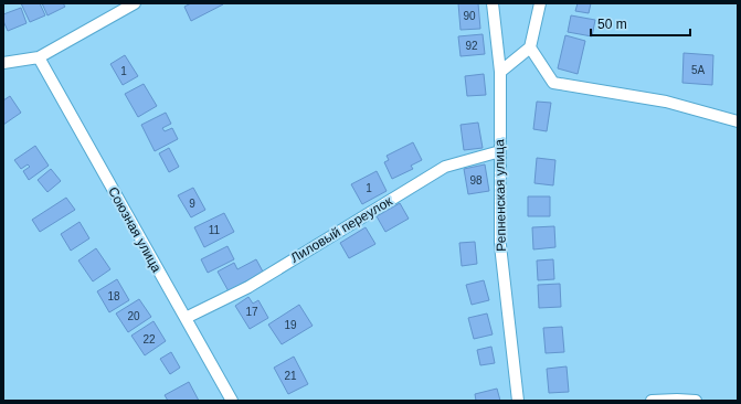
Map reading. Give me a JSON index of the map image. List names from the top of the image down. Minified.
{"streets":{"street":["Репненская улица","Союзная улица","Лиловый переулок"]},"crossings":[["Репненская улица","Лиловый переулок"],["Союзная улица","Лиловый переулок"]],"house_numbers":["90","92","5А","1","98","1","9","11","18","17","20","19","22","21"],"scale_bar":"50 m"}
